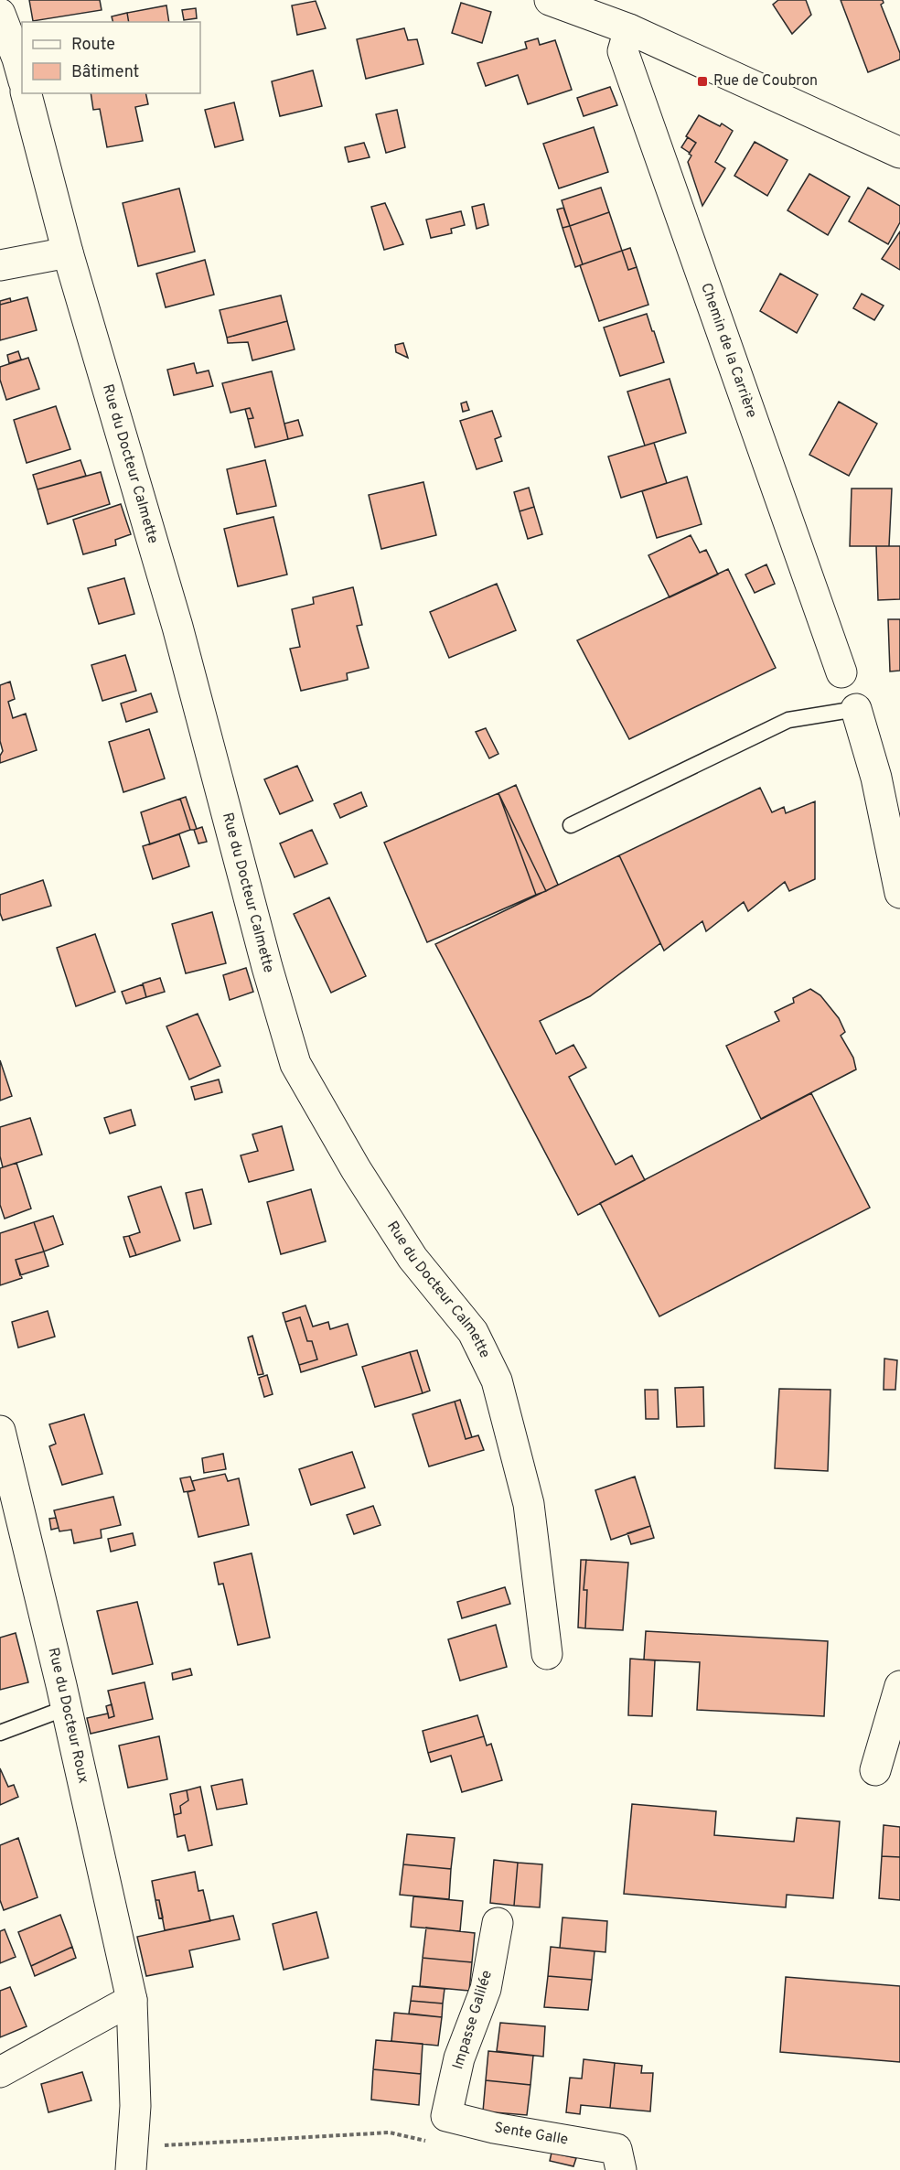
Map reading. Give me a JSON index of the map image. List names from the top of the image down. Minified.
{"streets":{"street":["Chemin de la Carrière","Rue du Docteur Calmette","Rue du Docteur Roux","Impasse Galilée","Sente Galle"]},"crossings":[["Impasse Galilée","Sente Galle"]],"places":{"transit":["Rue de Coubron"]},"legend":["Route","Bâtiment"]}
